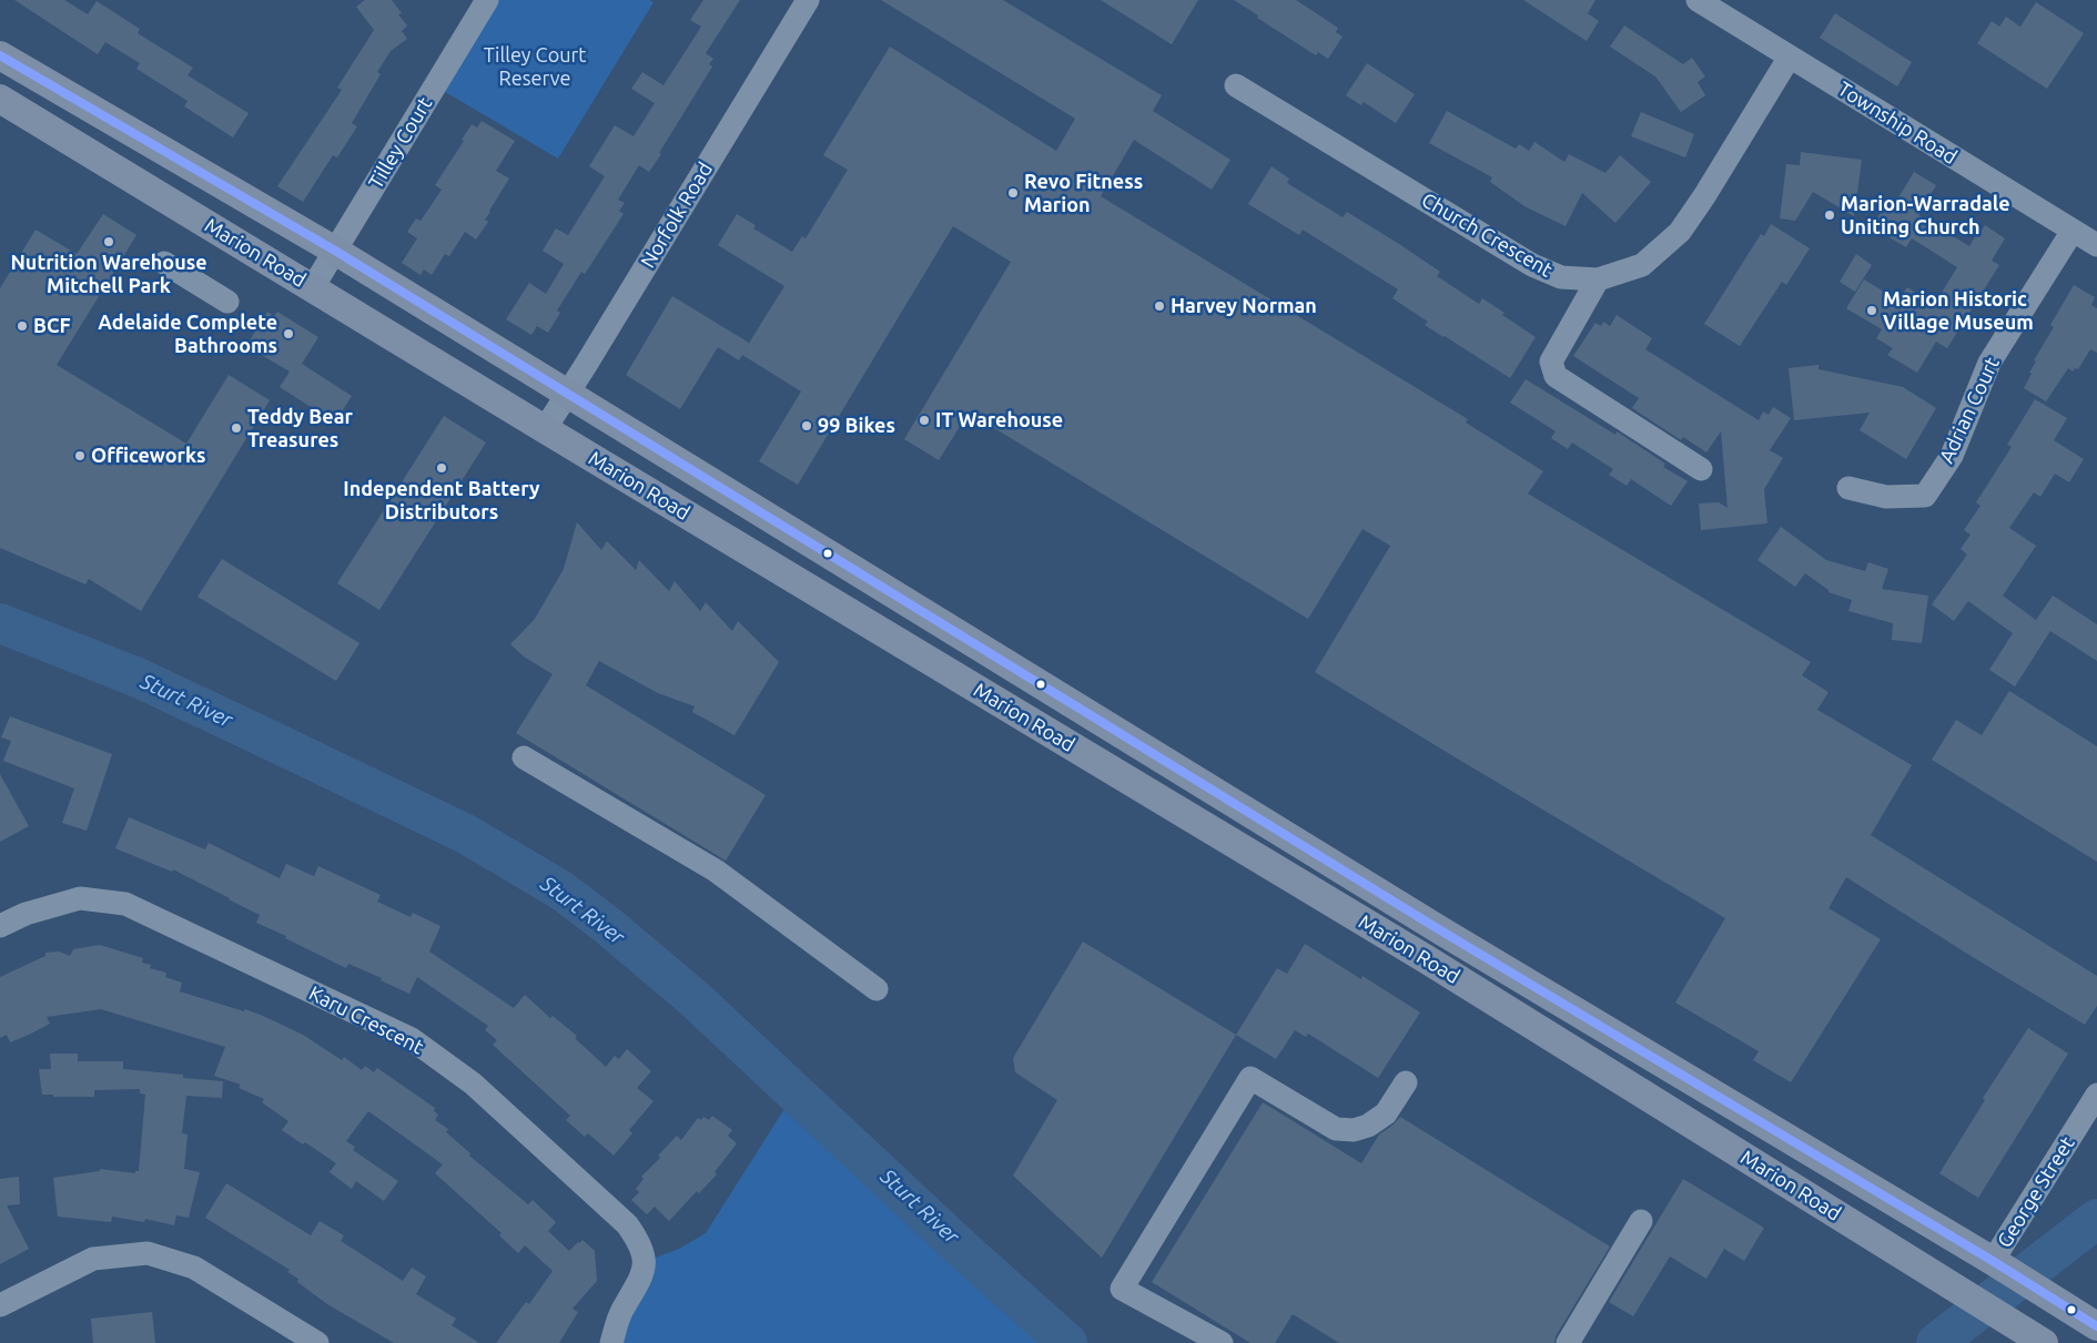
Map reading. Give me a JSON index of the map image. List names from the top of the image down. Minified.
{"streets":{"main road":["Marion Road"],"street":["Township Road","Tilley Court","Norfolk Road","Church Crescent","Adrian Court","Karu Crescent","George Street"]},"crossings":[["Township Road","Church Crescent"],["Township Road","Adrian Court"],["Tilley Court","Marion Road"],["Norfolk Road","Marion Road"],["Marion Road","George Street"]],"water":["Sturt River"],"parks":["Tilley Court Reserve"],"places":["Revo Fitness Marion","Marion-Warradale Uniting Church","Nutrition Warehouse Mitchell Park","Harvey Norman","Marion Historic Village Museum","BCF","Adelaide Complete Bathrooms","IT Warehouse","99 Bikes","Teddy Bear Treasures","Officeworks","Independent Battery Distributors"]}
